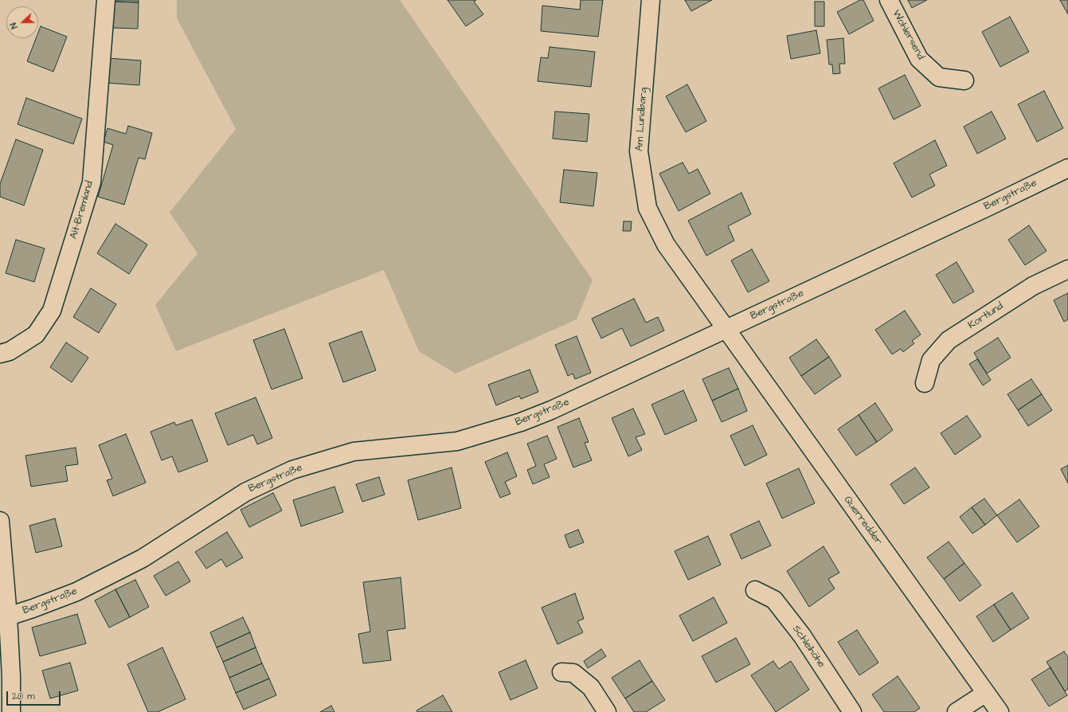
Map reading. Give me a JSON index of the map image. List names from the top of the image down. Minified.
{"streets":{"street":["Wohlersend","Am Lundbarg","Bergstraße","Alt-Bremland","Kortlund","Querredder","Schleihöhe"]},"crossings":[["Am Lundbarg","Bergstraße"],["Am Lundbarg","Querredder"],["Bergstraße","Querredder"]],"scale_bar":"20 m","north":"left"}
